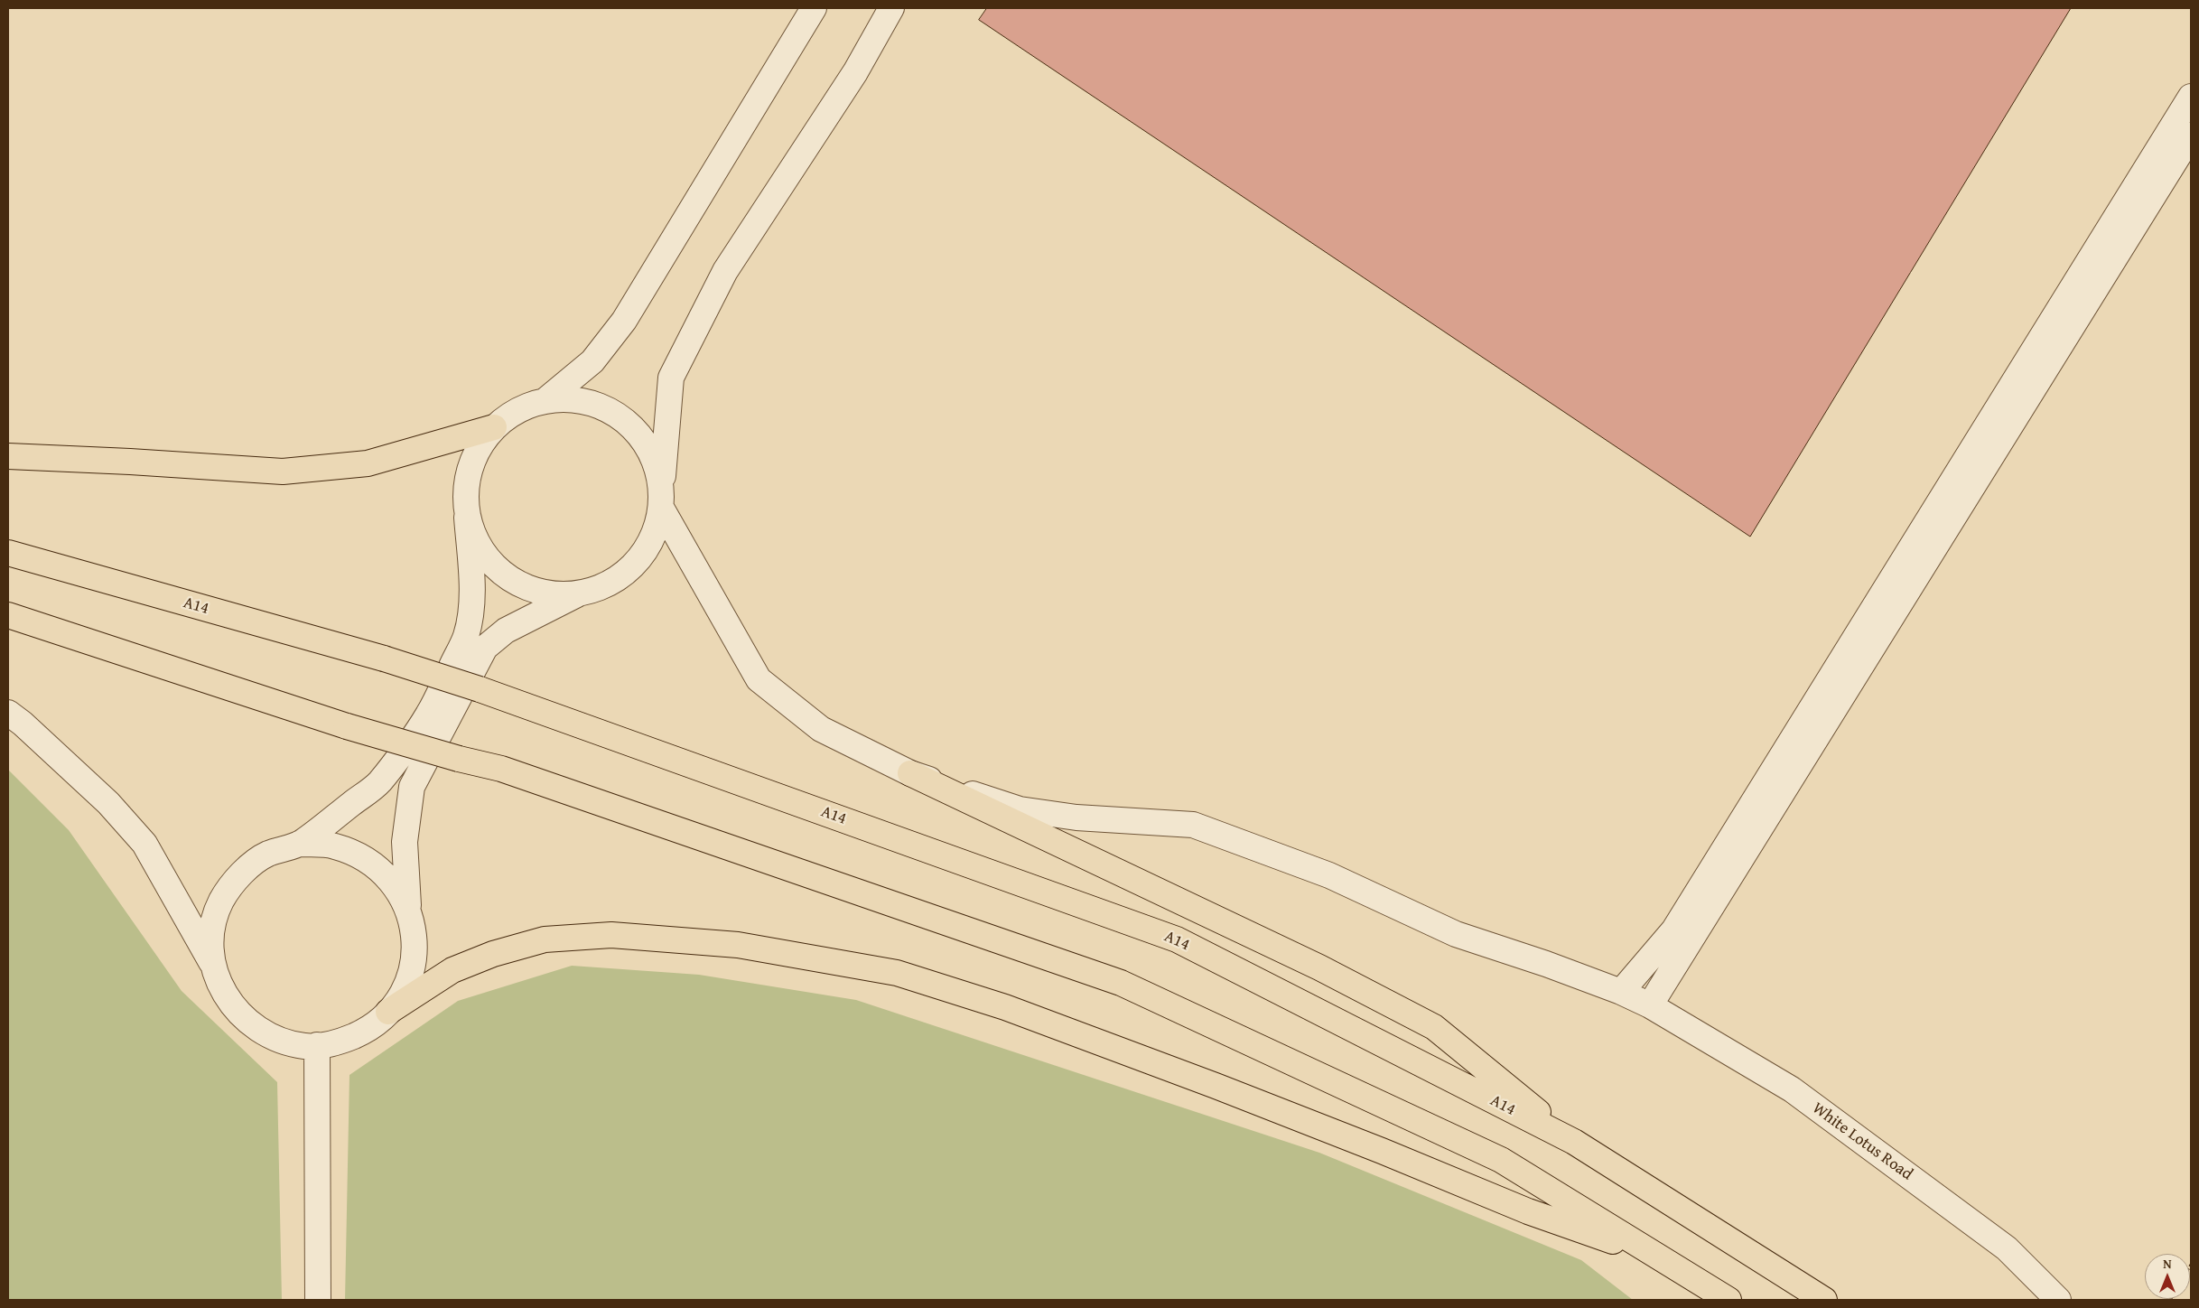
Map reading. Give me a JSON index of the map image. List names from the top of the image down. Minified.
{"streets":{"main road":["A14"],"street":["White Lotus Road"]},"north":"top"}
